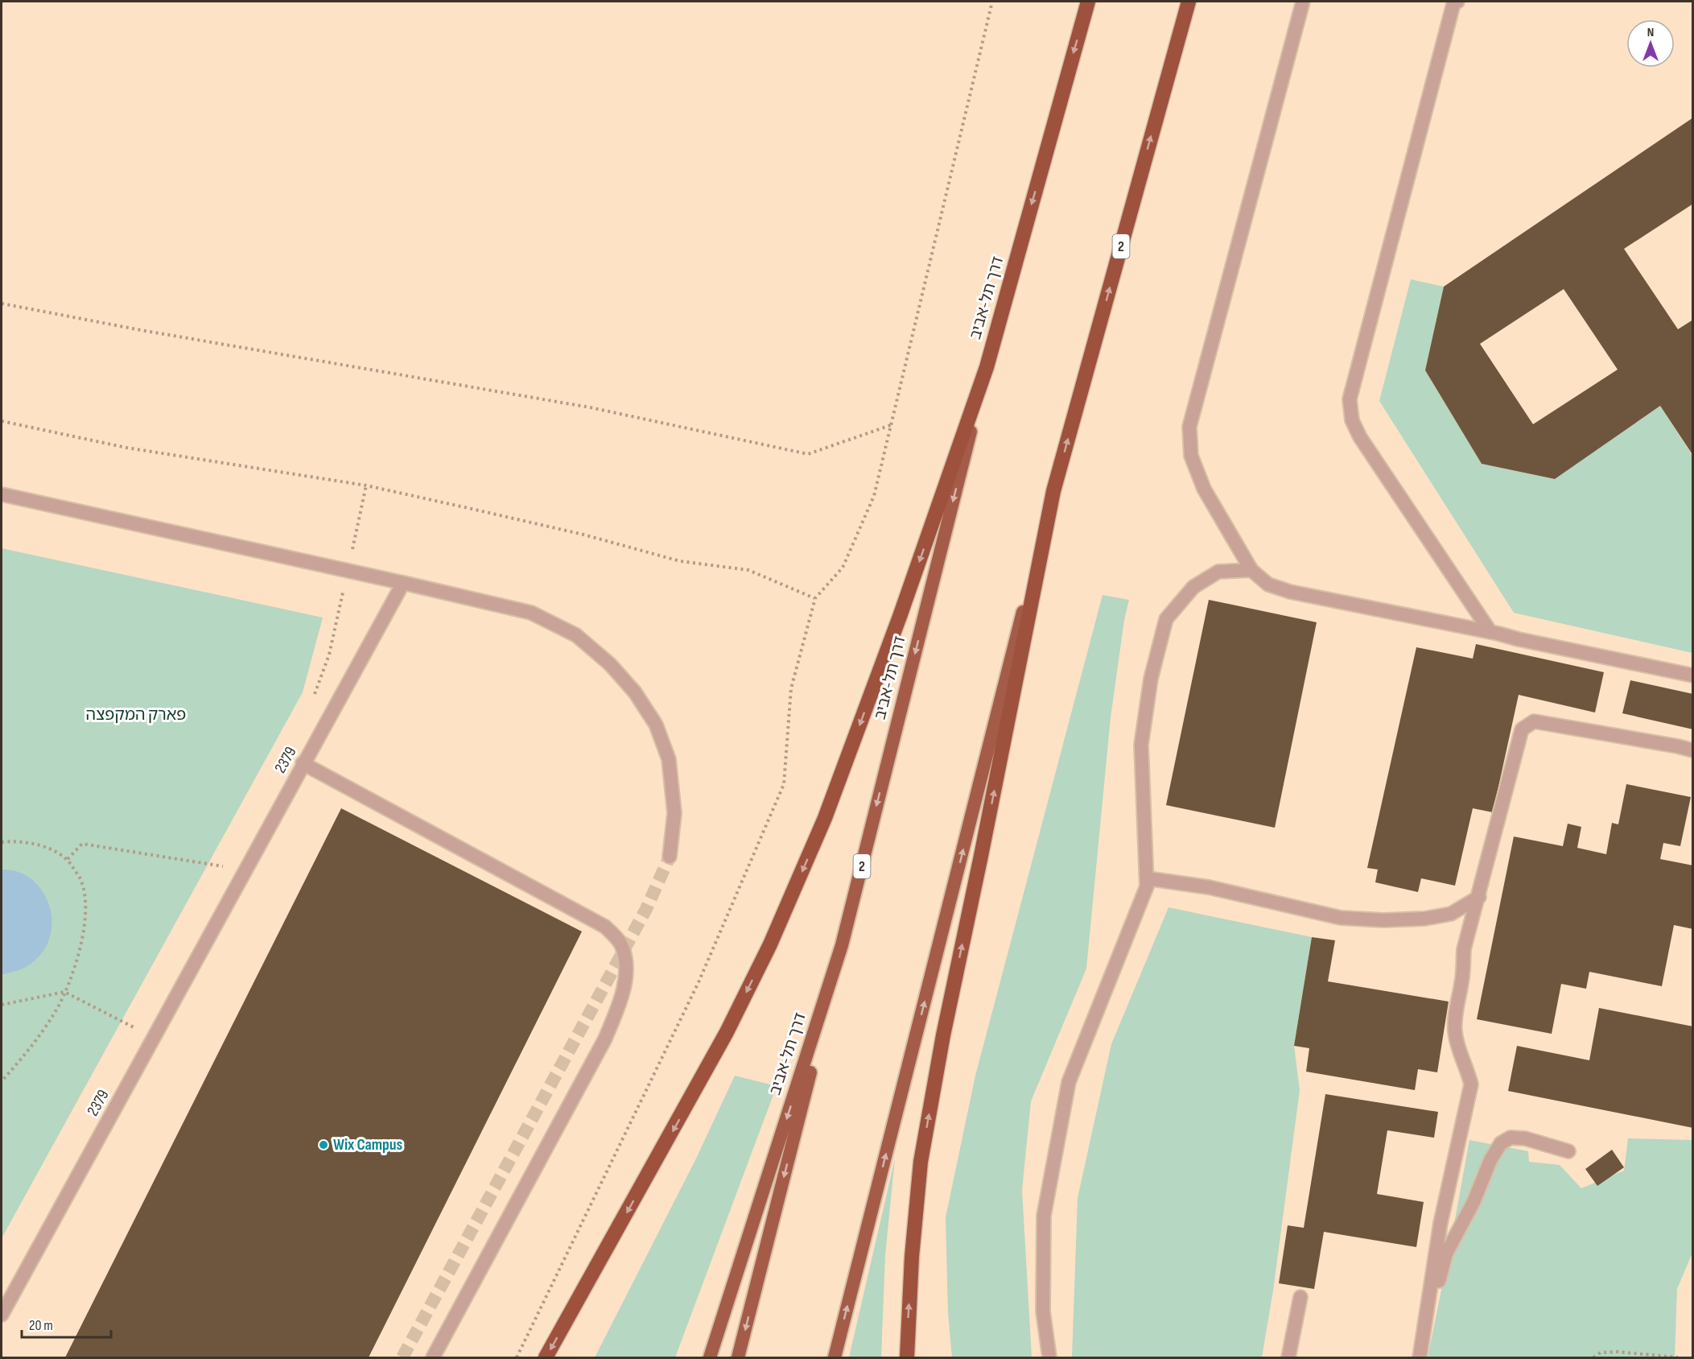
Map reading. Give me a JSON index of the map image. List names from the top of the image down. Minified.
{"streets":{"highway":["2","דרך תל-אביב"],"street":["2379"]},"parks":["פארק המקפצה"],"places":["Wix Campus"],"scale_bar":"20 m","north":"top"}
